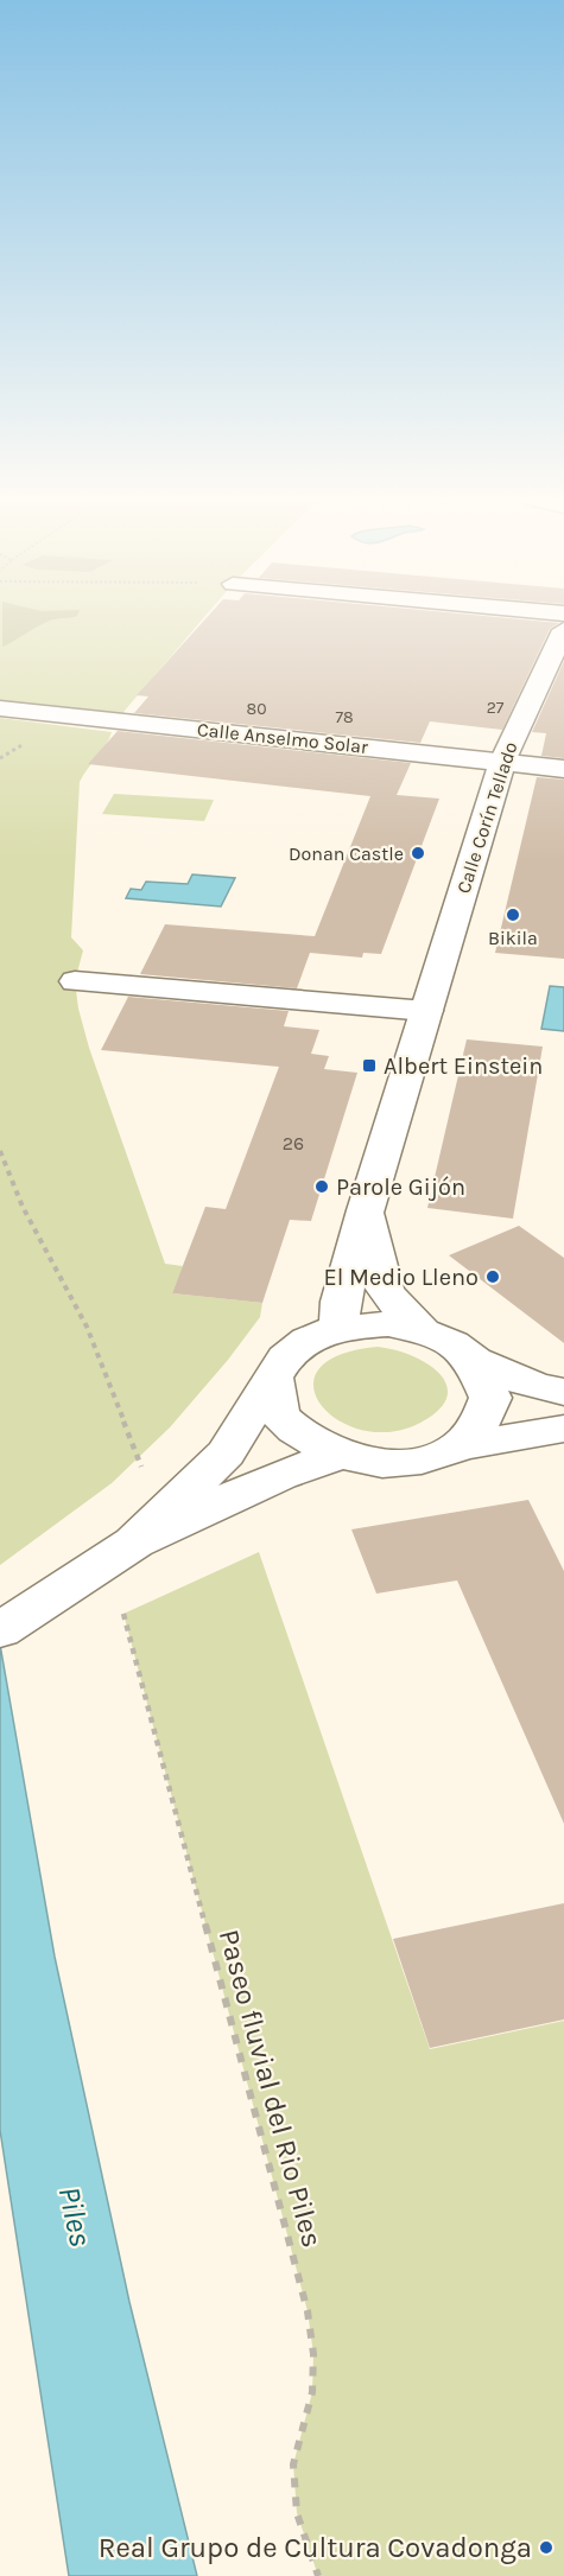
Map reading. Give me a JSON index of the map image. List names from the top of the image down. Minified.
{"streets":{"street":["Calle Anselmo Solar","Calle Corín Tellado"],"path":["Paseo fluvial del Rio Piles"]},"crossings":[["Calle Anselmo Solar","Calle Corín Tellado"]],"water":["Piles"],"places":{"other":["Donan Castle","Bikila","Parole Gijón","El Medio Lleno","Real Grupo de Cultura Covadonga"],"transit":["Albert Einstein"]},"house_numbers":["27","80","78","26"]}
